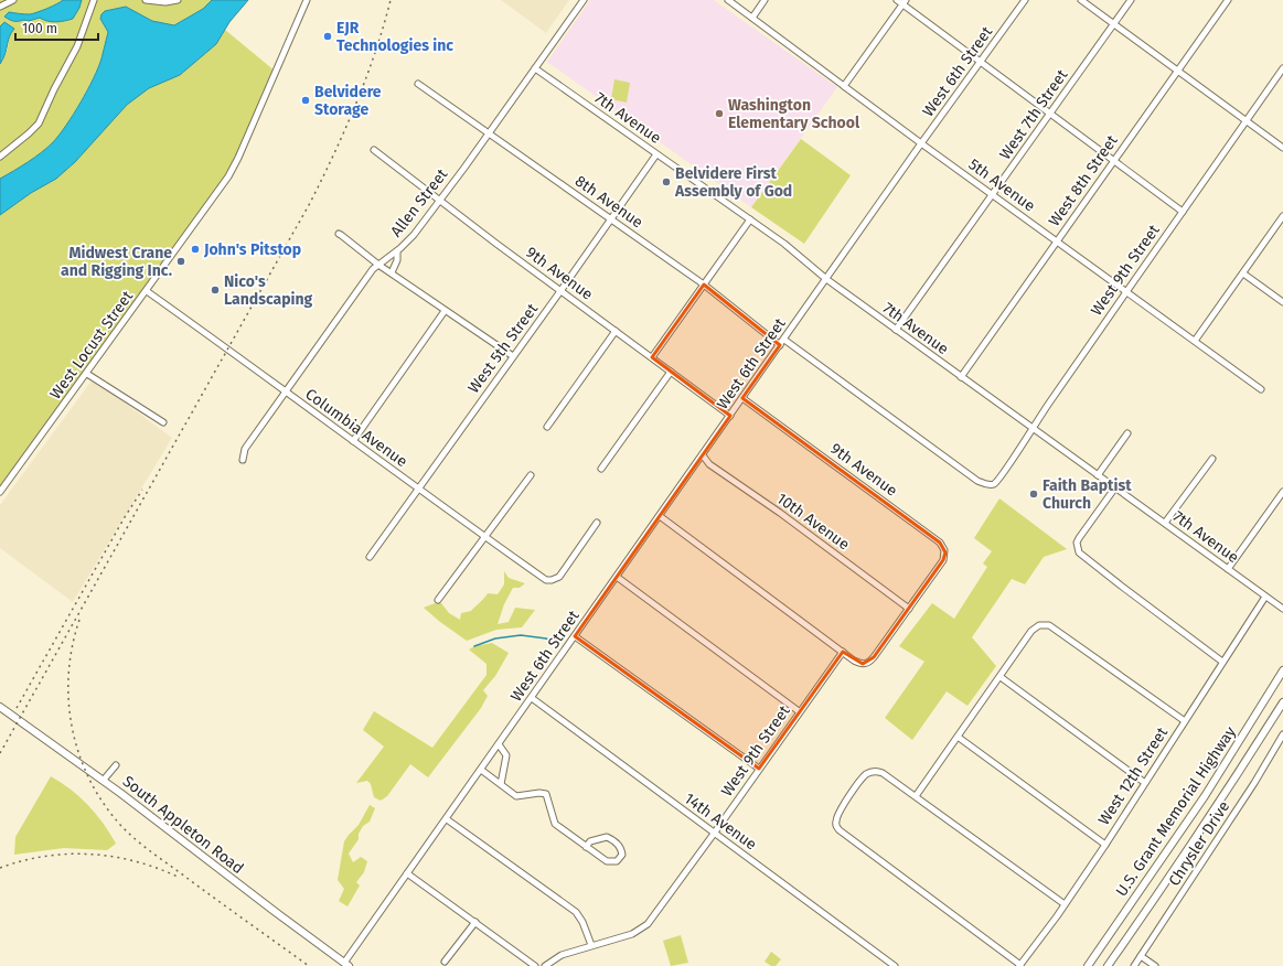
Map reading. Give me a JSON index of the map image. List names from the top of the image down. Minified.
{"streets":{"main road":["U.S. Grant Memorial Highway","South Appleton Road"],"street":["West 6th Street","West 7th Street","7th Avenue","West 8th Street","5th Avenue","8th Avenue","Allen Street","West 9th Street","9th Avenue","West Locust Street","West 5th Street","Columbia Avenue","10th Avenue","West 12th Street","14th Avenue","Chrysler Drive"]},"crossings":[["West 6th Street","7th Avenue"],["West 6th Street","5th Avenue"],["West 6th Street","8th Avenue"],["West 6th Street","West 9th Street"],["West 6th Street","9th Avenue"],["West 6th Street","10th Avenue"],["West 6th Street","14th Avenue"],["West 6th Street","South Appleton Road"],["West 7th Street","7th Avenue"],["West 7th Street","5th Avenue"],["7th Avenue","West 8th Street"],["7th Avenue","Allen Street"],["7th Avenue","West 9th Street"],["7th Avenue","West 5th Street"],["7th Avenue","West 12th Street"],["West 8th Street","5th Avenue"],["5th Avenue","West 9th Street"],["8th Avenue","Allen Street"],["8th Avenue","West 5th Street"],["Allen Street","9th Avenue"],["Allen Street","Columbia Avenue"],["West 9th Street","14th Avenue"],["9th Avenue","West 5th Street"],["9th Avenue","10th Avenue"],["West Locust Street","Columbia Avenue"],["West 5th Street","Columbia Avenue"]],"places":["EJR Technologies inc","Belvidere Storage","Washington Elementary School","Belvidere First Assembly of God","John's Pitstop","Midwest Crane and Rigging Inc.","Nico's Landscaping","Faith Baptist Church"],"scale_bar":"100 m"}
